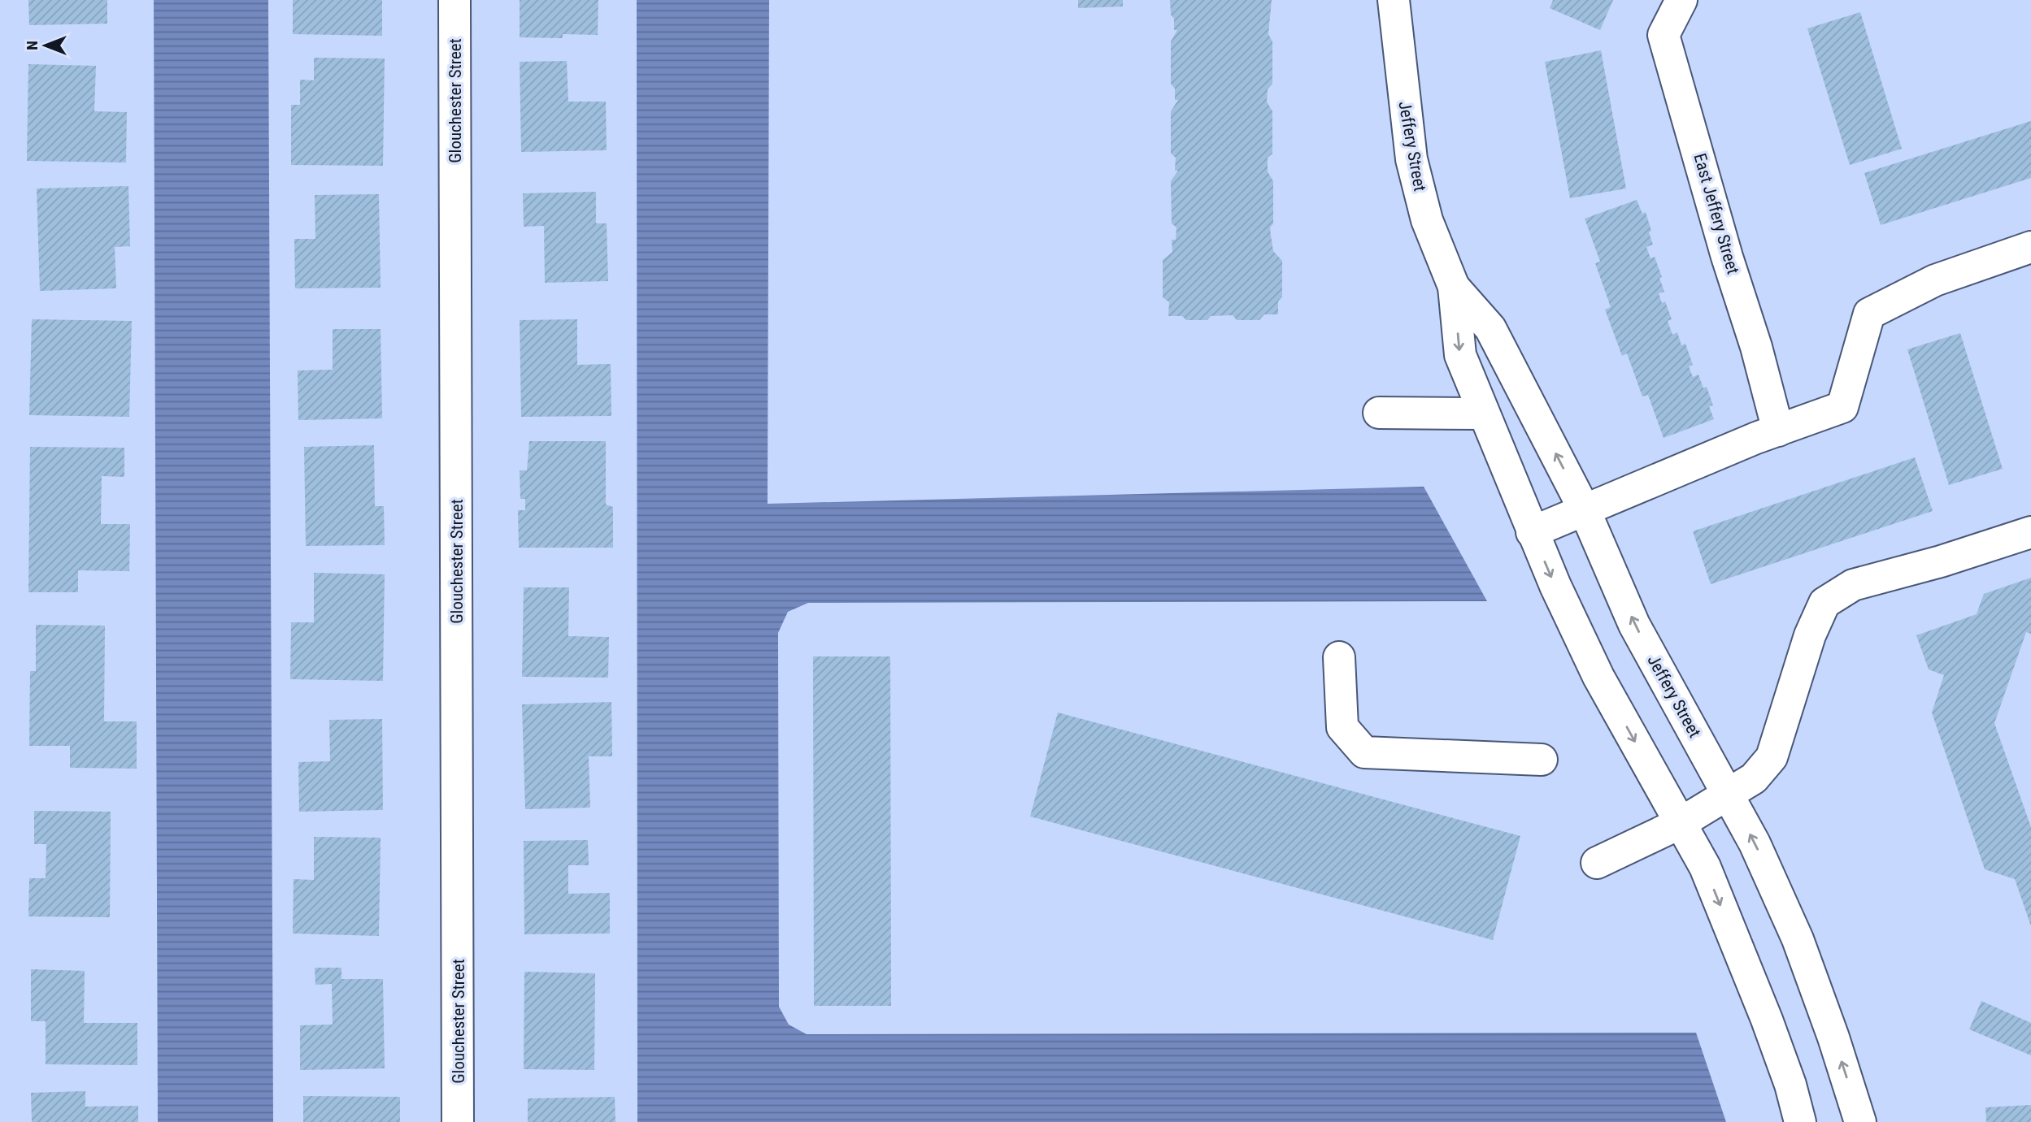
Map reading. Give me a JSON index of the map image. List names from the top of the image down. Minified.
{"streets":{"street":["Glouchester Street","Jeffery Street","East Jeffery Street"]},"north":"left"}
